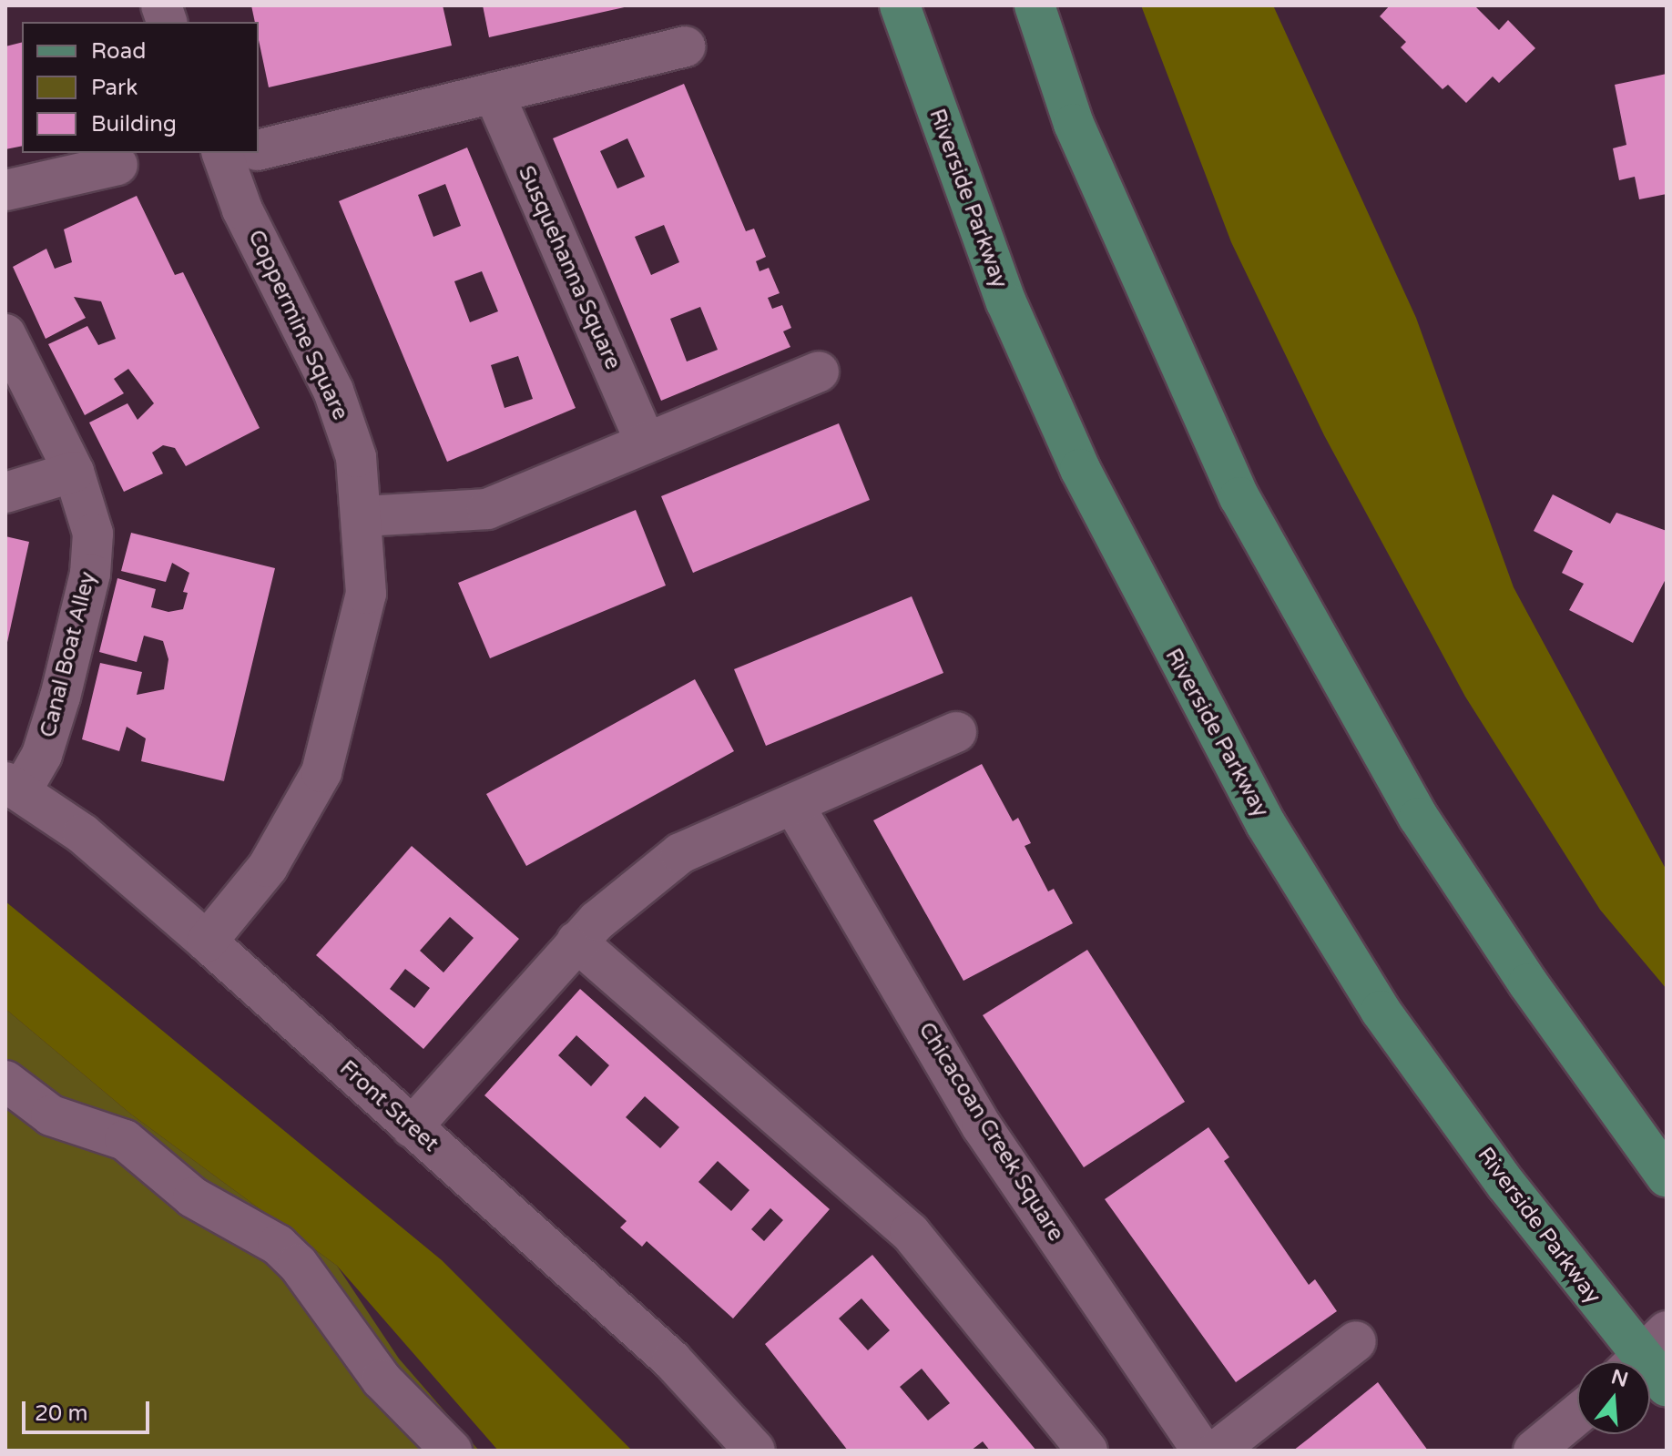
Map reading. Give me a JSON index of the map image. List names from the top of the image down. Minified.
{"streets":{"main road":["Riverside Parkway"],"street":["Susquehanna Square","Coppermine Square","Canal Boat Alley","Front Street","Chicacoan Creek Square"]},"crossings":[["Coppermine Square","Front Street"],["Canal Boat Alley","Front Street"]],"legend":["Road","Park","Building"],"scale_bar":"20 m","north":"top"}
